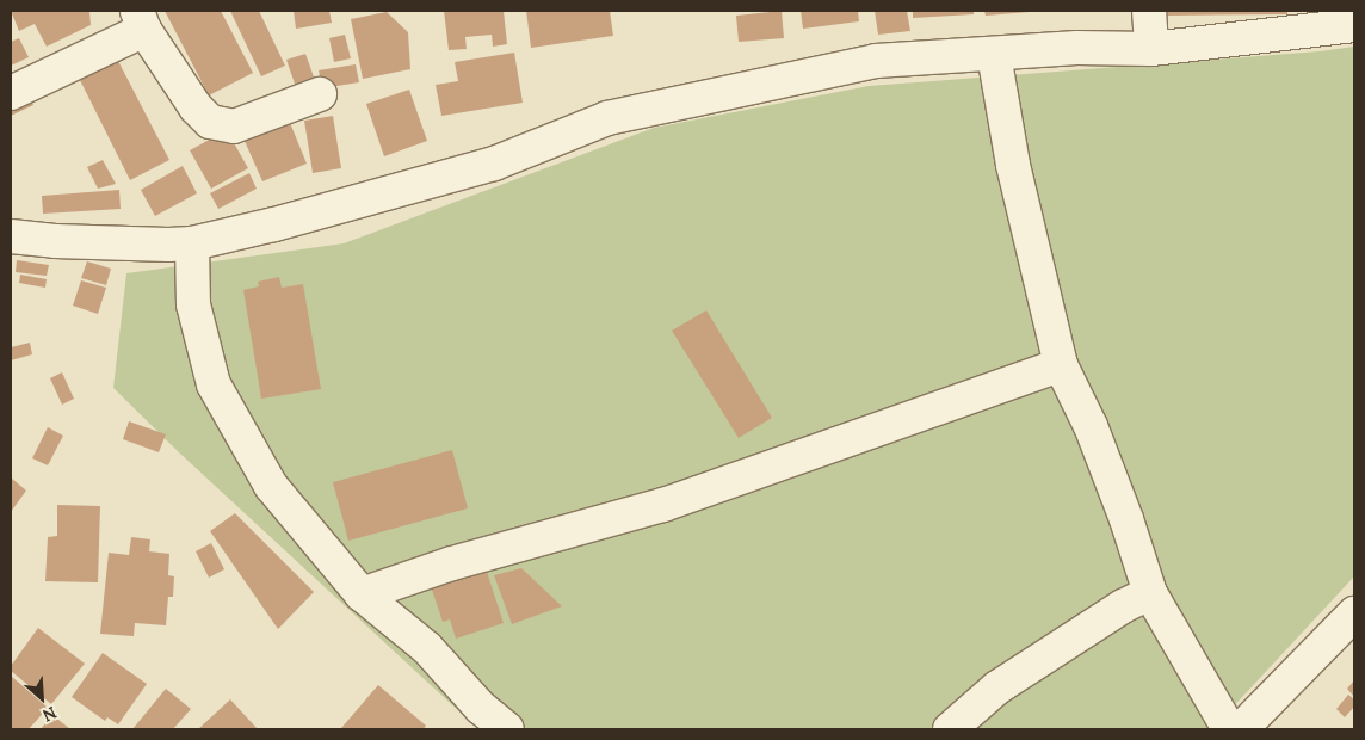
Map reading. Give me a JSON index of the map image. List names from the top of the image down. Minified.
{"north":"bottom right"}
